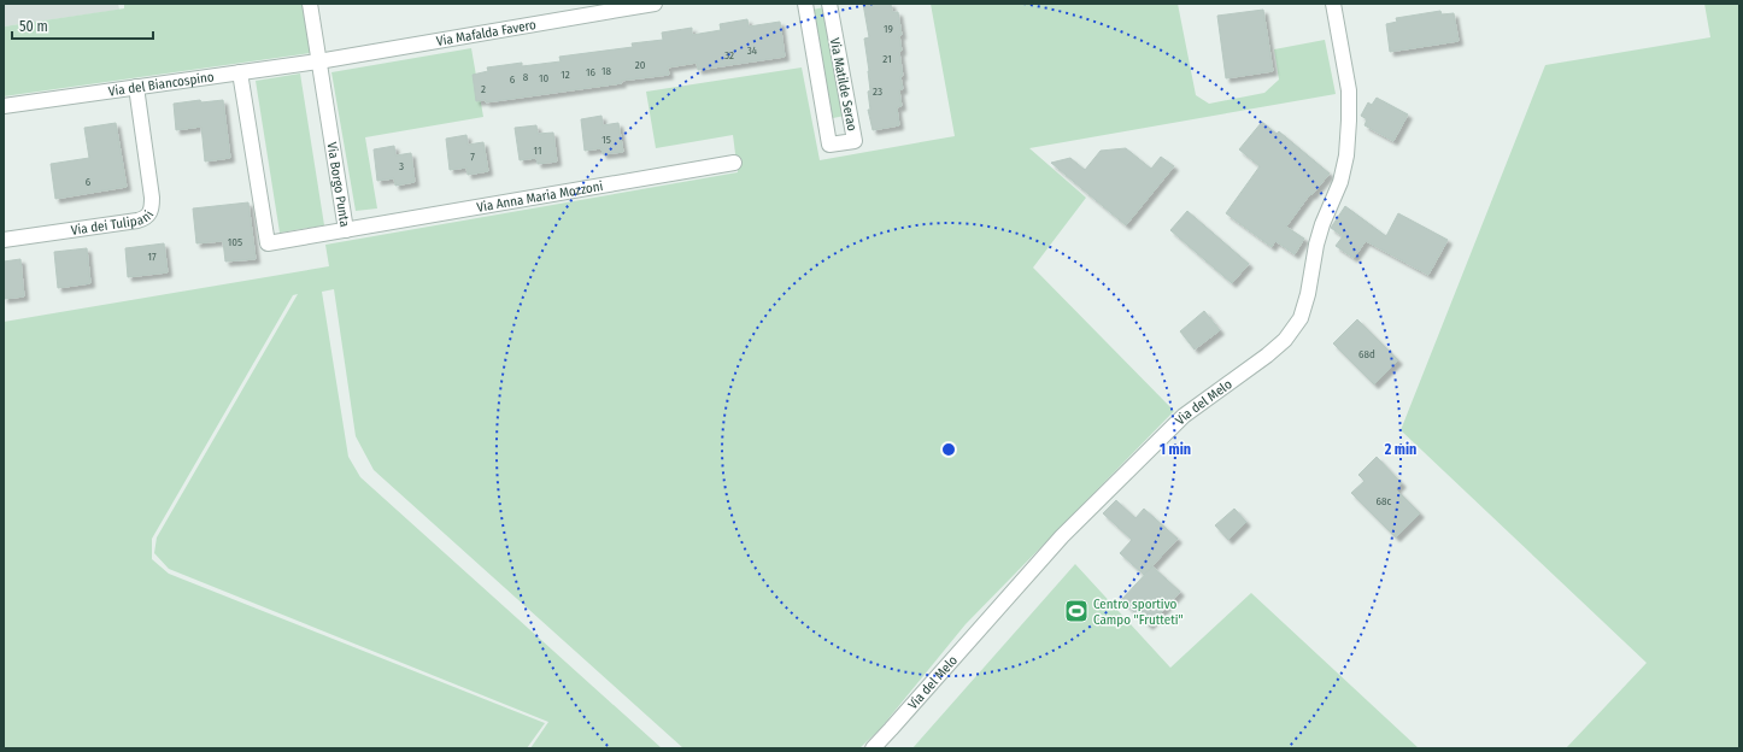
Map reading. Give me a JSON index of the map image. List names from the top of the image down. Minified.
{"streets":{"street":["Via Mafalda Favero","Via del Biancospino","Via Matilde Serao","Via Borgo Punta","Via Anna Maria Mozzoni","Via dei Tulipani","Via del Melo"]},"crossings":[["Via Mafalda Favero","Via del Biancospino"],["Via Mafalda Favero","Via Borgo Punta"],["Via del Biancospino","Via Borgo Punta"],["Via del Biancospino","Via dei Tulipani"],["Via Borgo Punta","Via Anna Maria Mozzoni"]],"places":{"sports":["Centro sportivo Campo \"Frutteti\""]},"house_numbers":["19","34","32","21","20","18","16","12","8","10","6","2","23","15","11","7","3","6","105","17","68d","68c"],"scale_bar":"50 m","rings":["1 min","2 min"]}
